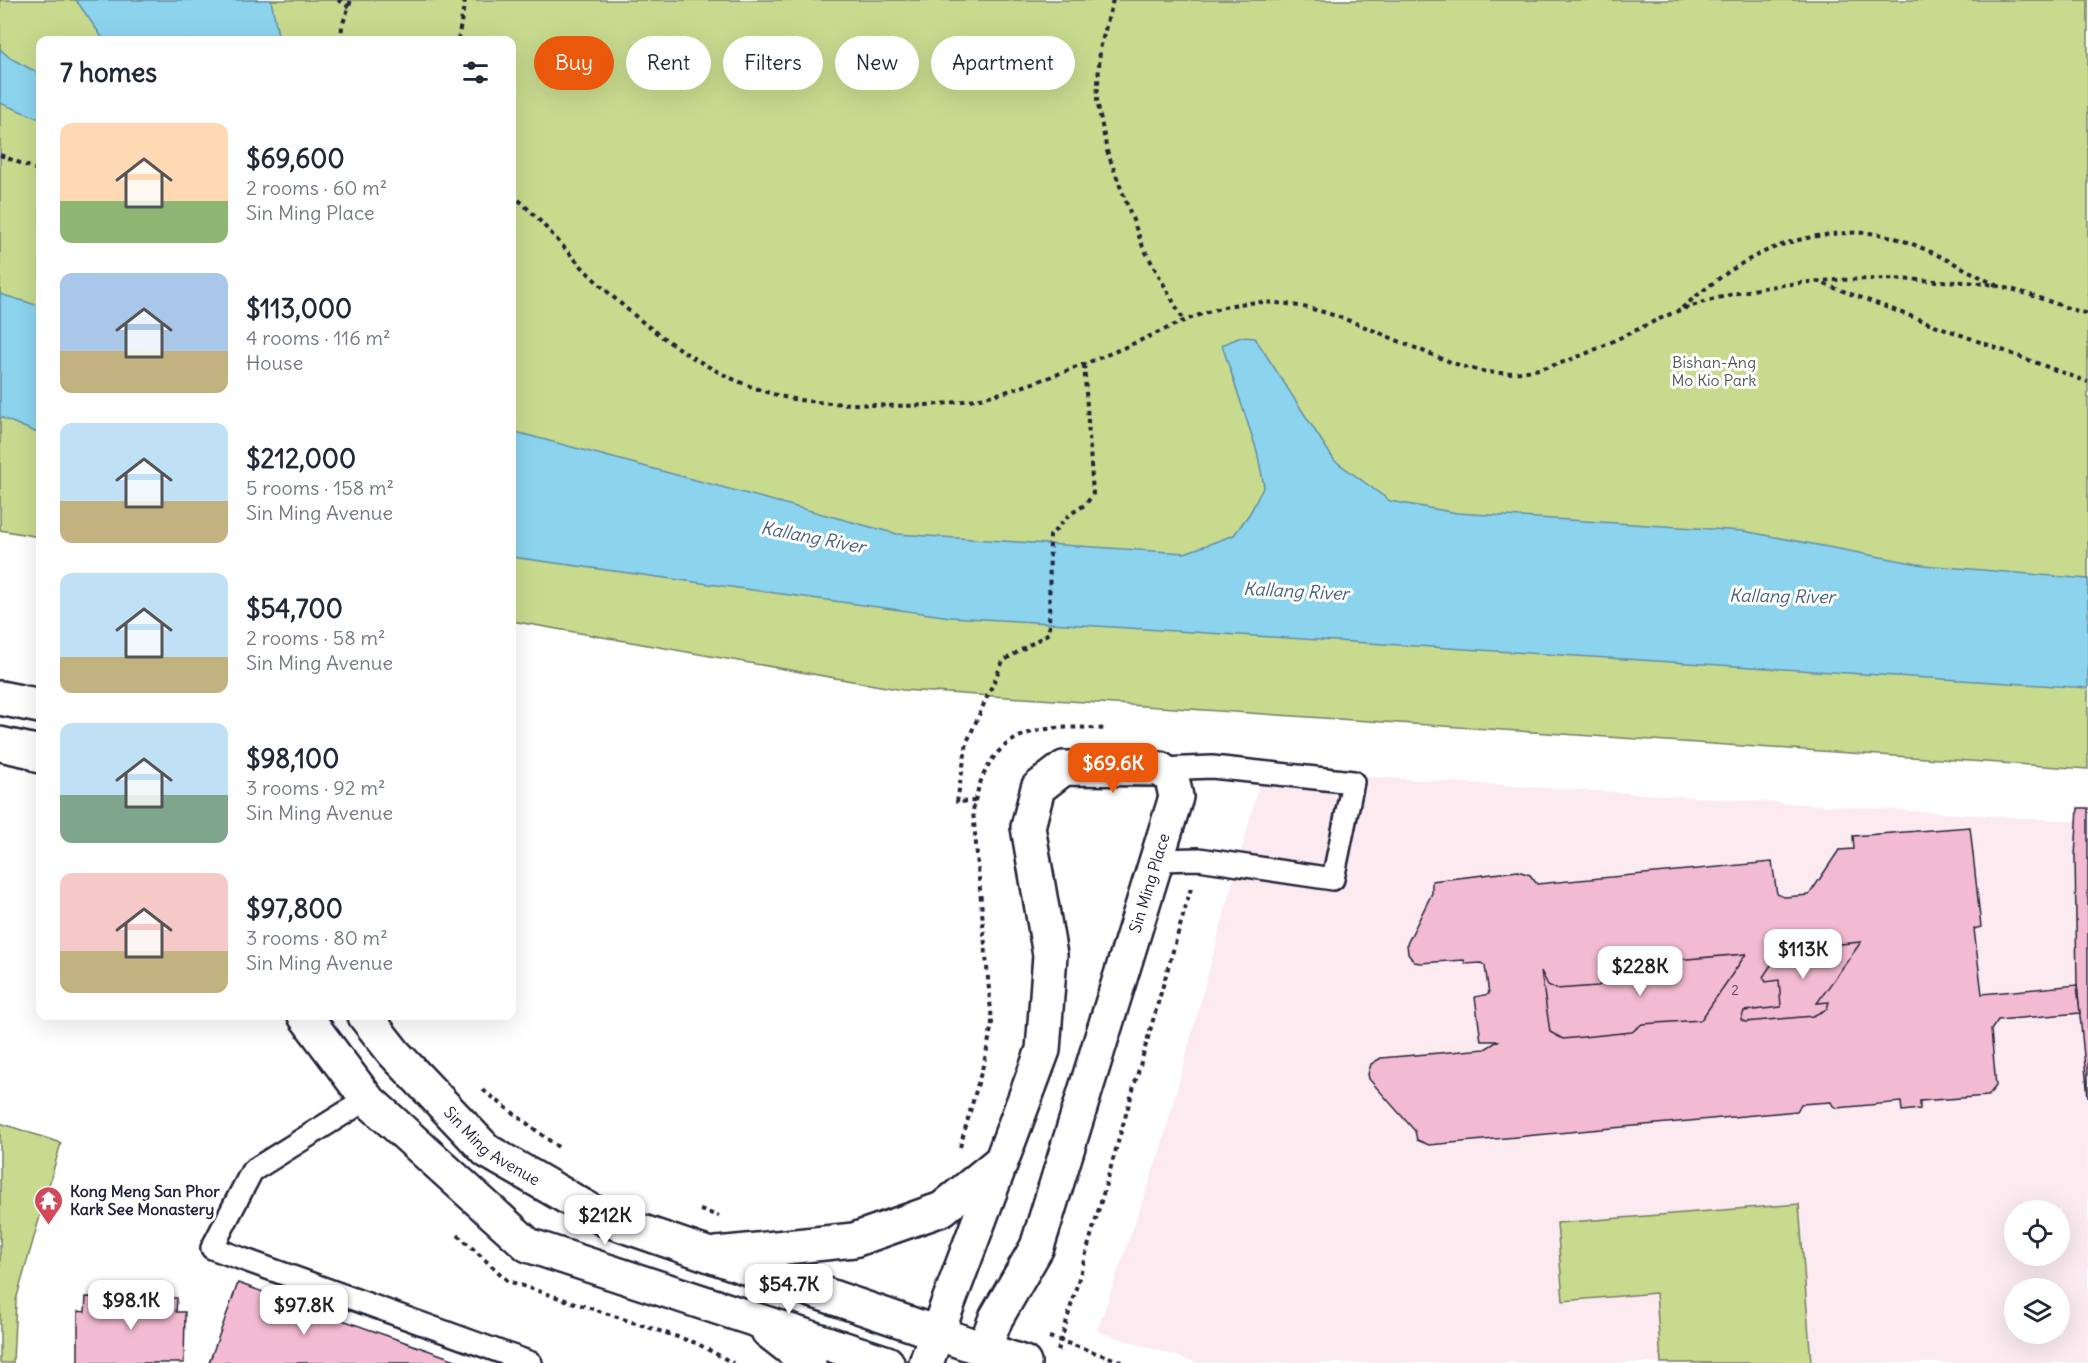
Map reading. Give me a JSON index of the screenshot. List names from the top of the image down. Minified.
{"streets":{"main road":["Sin Ming Place","Sin Ming Avenue"]},"crossings":[["Sin Ming Place","Sin Ming Avenue"]],"water":["Kallang River"],"parks":["Bishan-Ang Mo Kio Park"],"places":{"temple":["Kong Meng San Phor Kark See Monastery"]},"house_numbers":["2"],"page":{"chip":["Buy","Rent","Filters","New","Apartment"],"heading":"7 homes","list":[{"name":"$69,600","note":"2 rooms · 60 m² · Sin Ming Place"},{"name":"$113,000","note":"4 rooms · 116 m² · House"},{"name":"$212,000","note":"5 rooms · 158 m² · Sin Ming Avenue"},{"name":"$54,700","note":"2 rooms · 58 m² · Sin Ming Avenue"},{"name":"$98,100","note":"3 rooms · 92 m² · Sin Ming Avenue"},{"name":"$97,800","note":"3 rooms · 80 m² · Sin Ming Avenue"}],"price":["$69.6K","$113K","$228K","$212K","$54.7K","$98.1K","$97.8K"]}}
